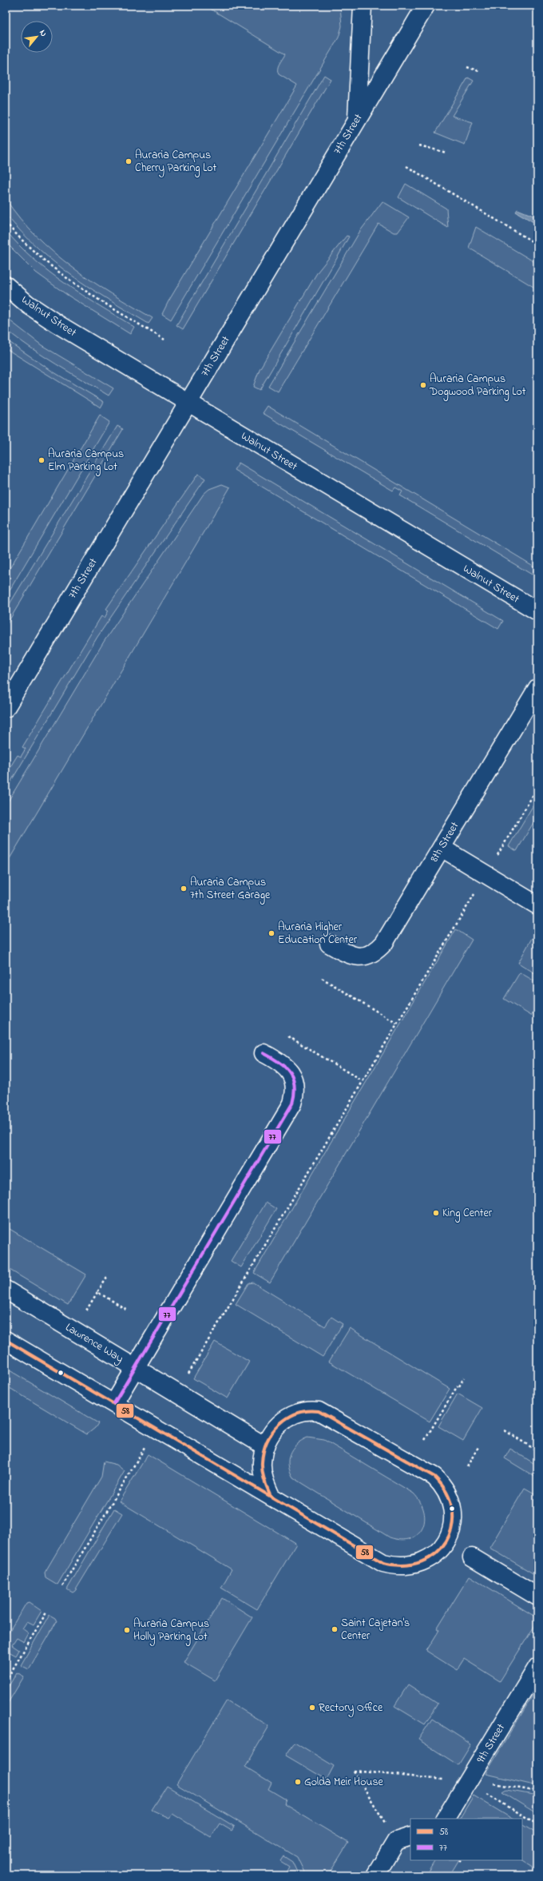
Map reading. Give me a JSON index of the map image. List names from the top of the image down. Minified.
{"streets":{"street":["7th Street","Walnut Street","8th Street","Lawrence Way","9th Street"]},"crossings":[["7th Street","Walnut Street"]],"places":["Auraria Campus Cherry Parking Lot","Auraria Campus Dogwood Parking Lot","Auraria Campus Elm Parking Lot","Auraria Campus 7th Street Garage","Auraria Higher Education Center","King Center","Saint Cajetan's Center","Auraria Campus Holly Parking Lot","Rectory Office","Golda Meir House"],"lines":["transit line 77","transit line 58"],"legend":["58","77"],"north":"top right"}
